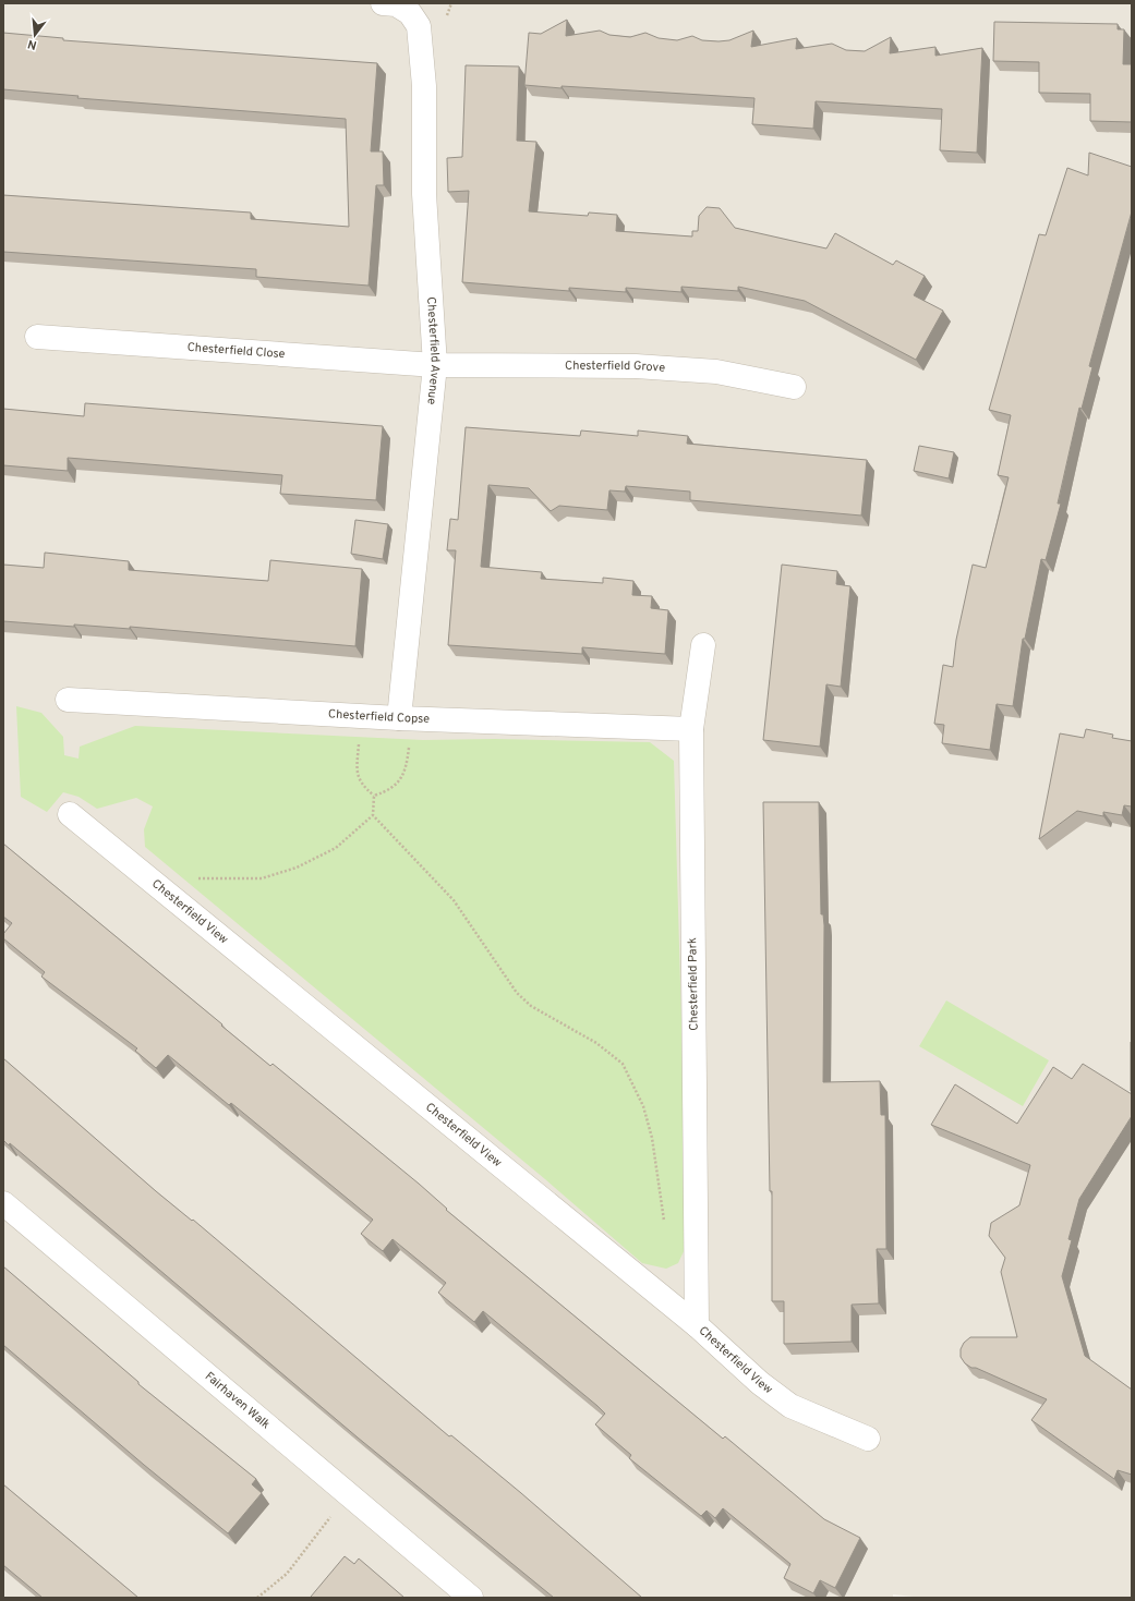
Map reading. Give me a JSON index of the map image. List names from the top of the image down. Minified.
{"streets":{"street":["Chesterfield Avenue","Chesterfield Close","Chesterfield Grove","Chesterfield Copse","Chesterfield View","Chesterfield Park","Fairhaven Walk"]},"crossings":[["Chesterfield Avenue","Chesterfield Close"],["Chesterfield Avenue","Chesterfield Grove"],["Chesterfield Avenue","Chesterfield Copse"],["Chesterfield Close","Chesterfield Grove"],["Chesterfield Copse","Chesterfield Park"],["Chesterfield View","Chesterfield Park"]],"north":"bottom"}
